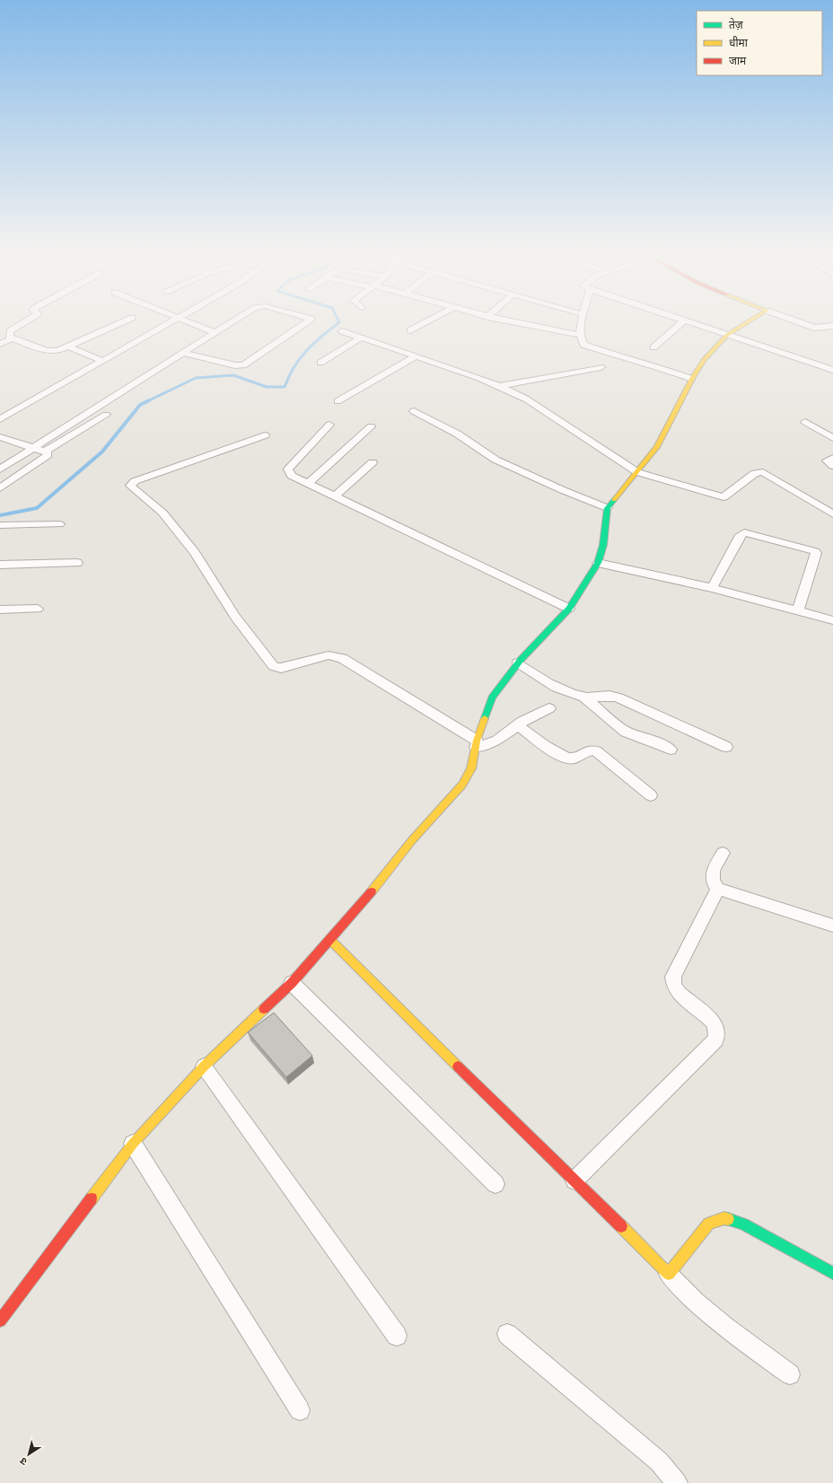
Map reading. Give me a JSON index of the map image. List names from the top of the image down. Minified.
{"legend":["तेज़","धीमा","जाम"],"north":"bottom left"}
